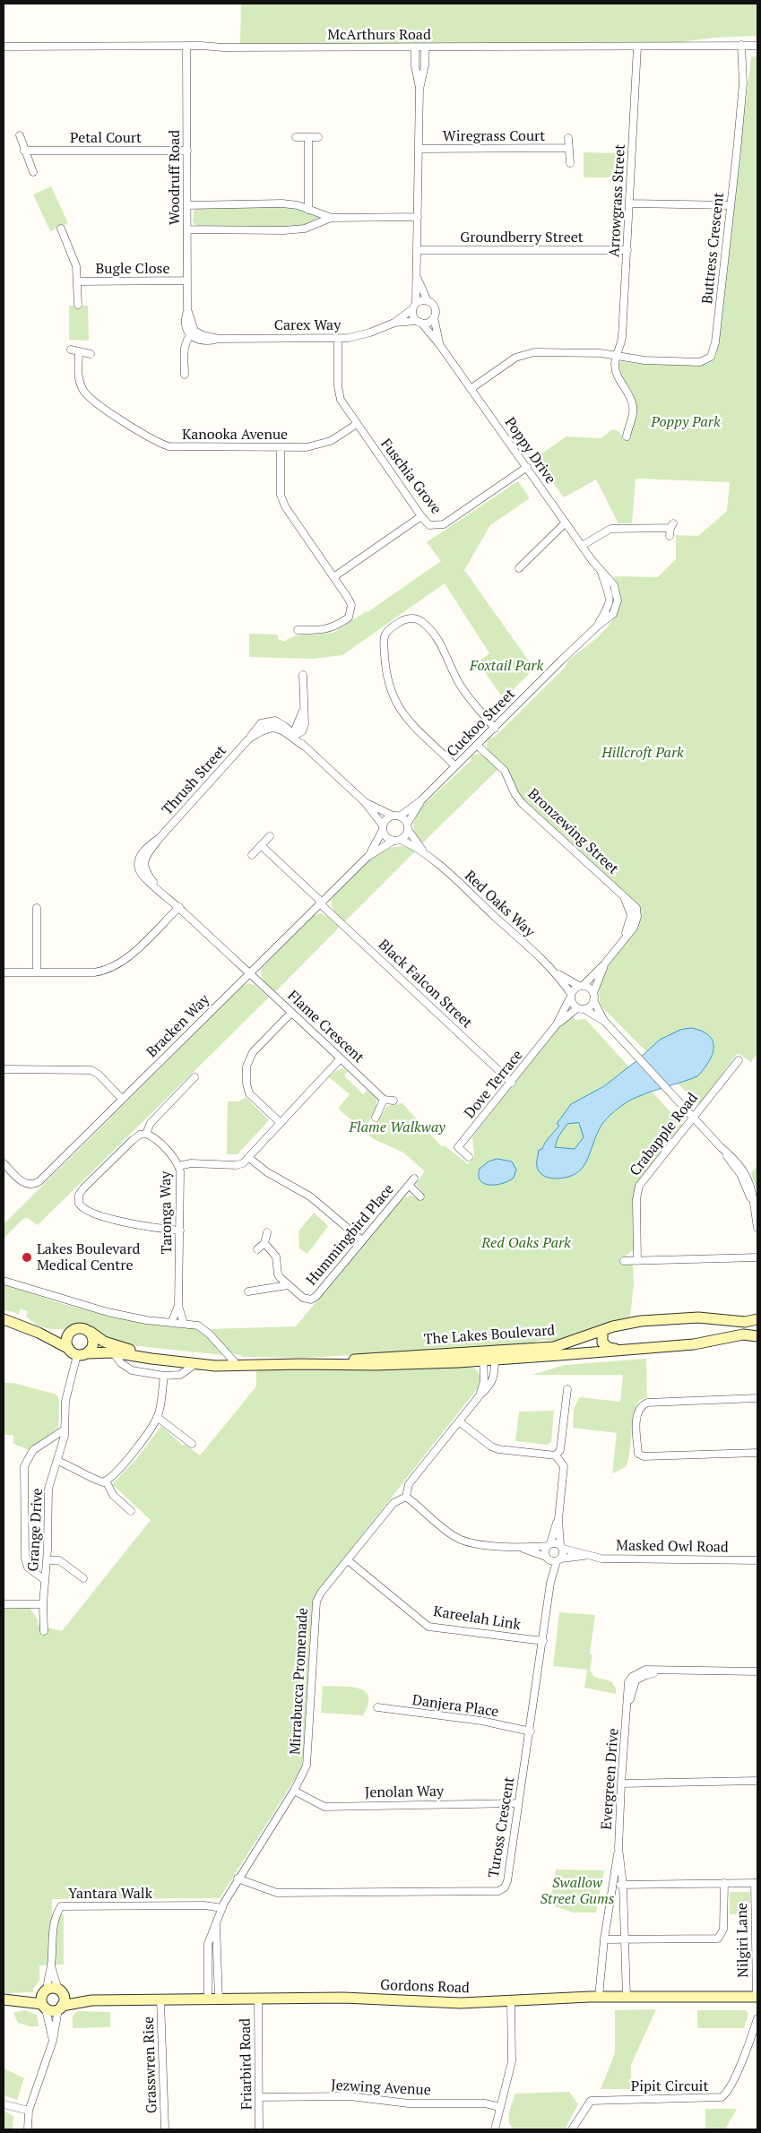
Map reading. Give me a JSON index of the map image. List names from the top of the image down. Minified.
{"streets":{"street":["McArthurs Road","Wiregrass Court","Petal Court","Woodruff Road","Arrowgrass Street","Groundberry Street","Buttress Crescent","Bugle Close","Carex Way","Kanooka Avenue","Poppy Drive","Fuschia Grove","Cuckoo Street","Thrush Street","Bronzewing Street","Red Oaks Way","Black Falcon Street","Bracken Way","Flame Crescent","Dove Terrace","Crabapple Road","Taronga Way","Hummingbird Place","The Lakes Boulevard","Grange Drive","Masked Owl Road","Kareelah Link","Mirrabucca Promenade","Danjera Place","Evergreen Drive","Jenolan Way","Tuross Crescent","Yantara Walk","Nilgiri Lane","Gordons Road","Friarbird Road","Grasswren Rise","Pipit Circuit","Jezwing Avenue"]},"crossings":[["McArthurs Road","Woodruff Road"],["McArthurs Road","Arrowgrass Street"],["McArthurs Road","Buttress Crescent"],["Petal Court","Woodruff Road"],["Woodruff Road","Bugle Close"],["Woodruff Road","Carex Way"],["Arrowgrass Street","Groundberry Street"],["Arrowgrass Street","Buttress Crescent"],["Carex Way","Poppy Drive"],["Carex Way","Fuschia Grove"],["Kanooka Avenue","Fuschia Grove"],["Poppy Drive","Fuschia Grove"],["Poppy Drive","Cuckoo Street"],["Cuckoo Street","Bronzewing Street"],["Cuckoo Street","Red Oaks Way"],["Cuckoo Street","Bracken Way"],["Thrush Street","Bracken Way"],["Thrush Street","Flame Crescent"],["Red Oaks Way","Bracken Way"],["Red Oaks Way","Dove Terrace"],["Black Falcon Street","Bracken Way"],["Black Falcon Street","Dove Terrace"],["Bracken Way","Flame Crescent"],["The Lakes Boulevard","Grange Drive"],["The Lakes Boulevard","Mirrabucca Promenade"],["Kareelah Link","Mirrabucca Promenade"],["Kareelah Link","Tuross Crescent"],["Mirrabucca Promenade","Jenolan Way"],["Mirrabucca Promenade","Tuross Crescent"],["Mirrabucca Promenade","Yantara Walk"],["Mirrabucca Promenade","Gordons Road"],["Danjera Place","Tuross Crescent"],["Evergreen Drive","Gordons Road"],["Jenolan Way","Tuross Crescent"],["Yantara Walk","Gordons Road"],["Nilgiri Lane","Gordons Road"],["Gordons Road","Friarbird Road"],["Gordons Road","Grasswren Rise"],["Friarbird Road","Jezwing Avenue"]],"parks":["Poppy Park","Foxtail Park","Hillcroft Park","Flame Walkway","Red Oaks Park","Swallow Street Gums"],"places":["Lakes Boulevard Medical Centre"]}
